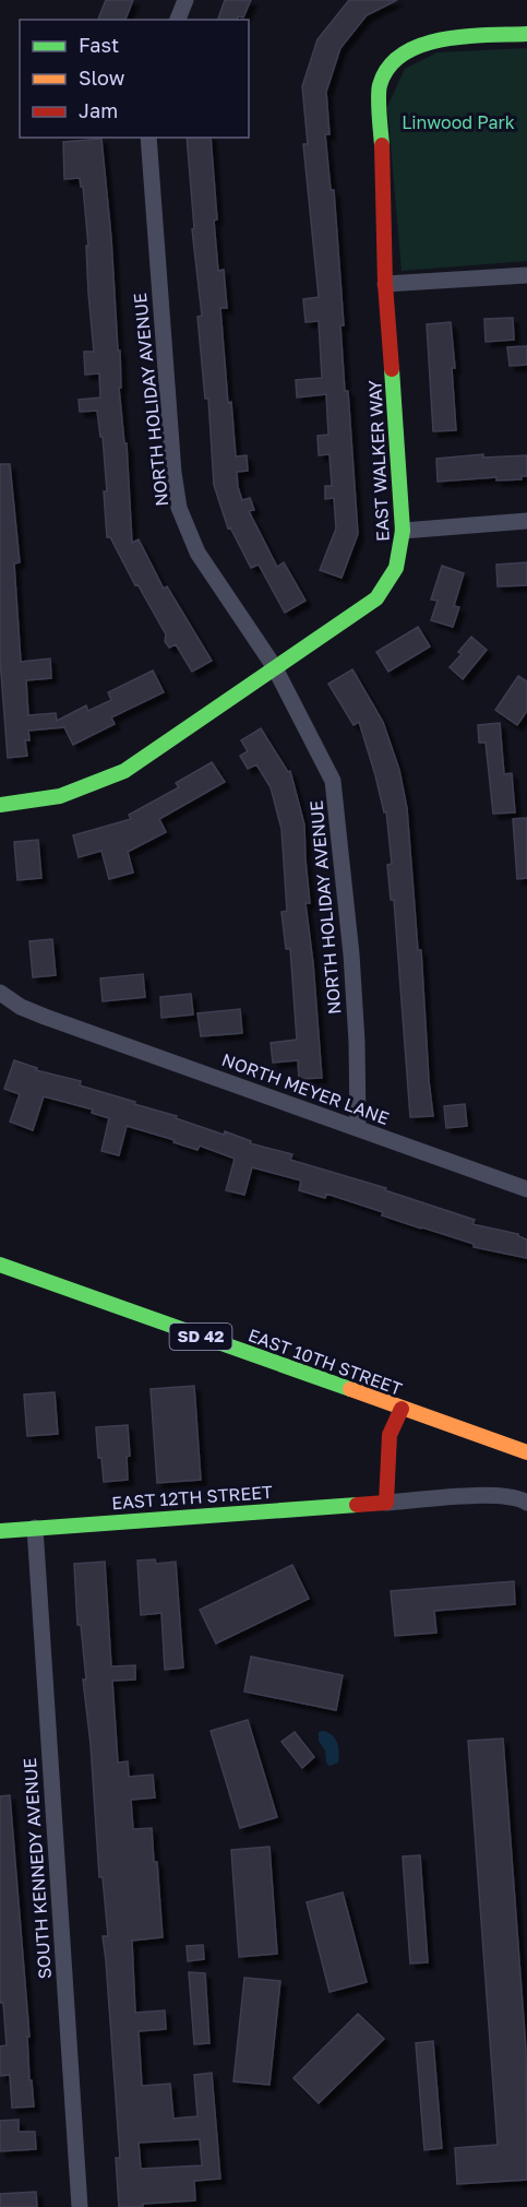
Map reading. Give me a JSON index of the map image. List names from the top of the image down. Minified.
{"streets":{"street":["NORTH HOLIDAY AVENUE","EAST WALKER WAY","NORTH MEYER LANE","SD 42","EAST 10TH STREET","EAST 12TH STREET","SOUTH KENNEDY AVENUE"]},"crossings":[["NORTH HOLIDAY AVENUE","EAST WALKER WAY"],["NORTH HOLIDAY AVENUE","NORTH MEYER LANE"],["EAST 12TH STREET","SOUTH KENNEDY AVENUE"]],"parks":["Linwood Park"],"legend":["Fast","Slow","Jam"]}
